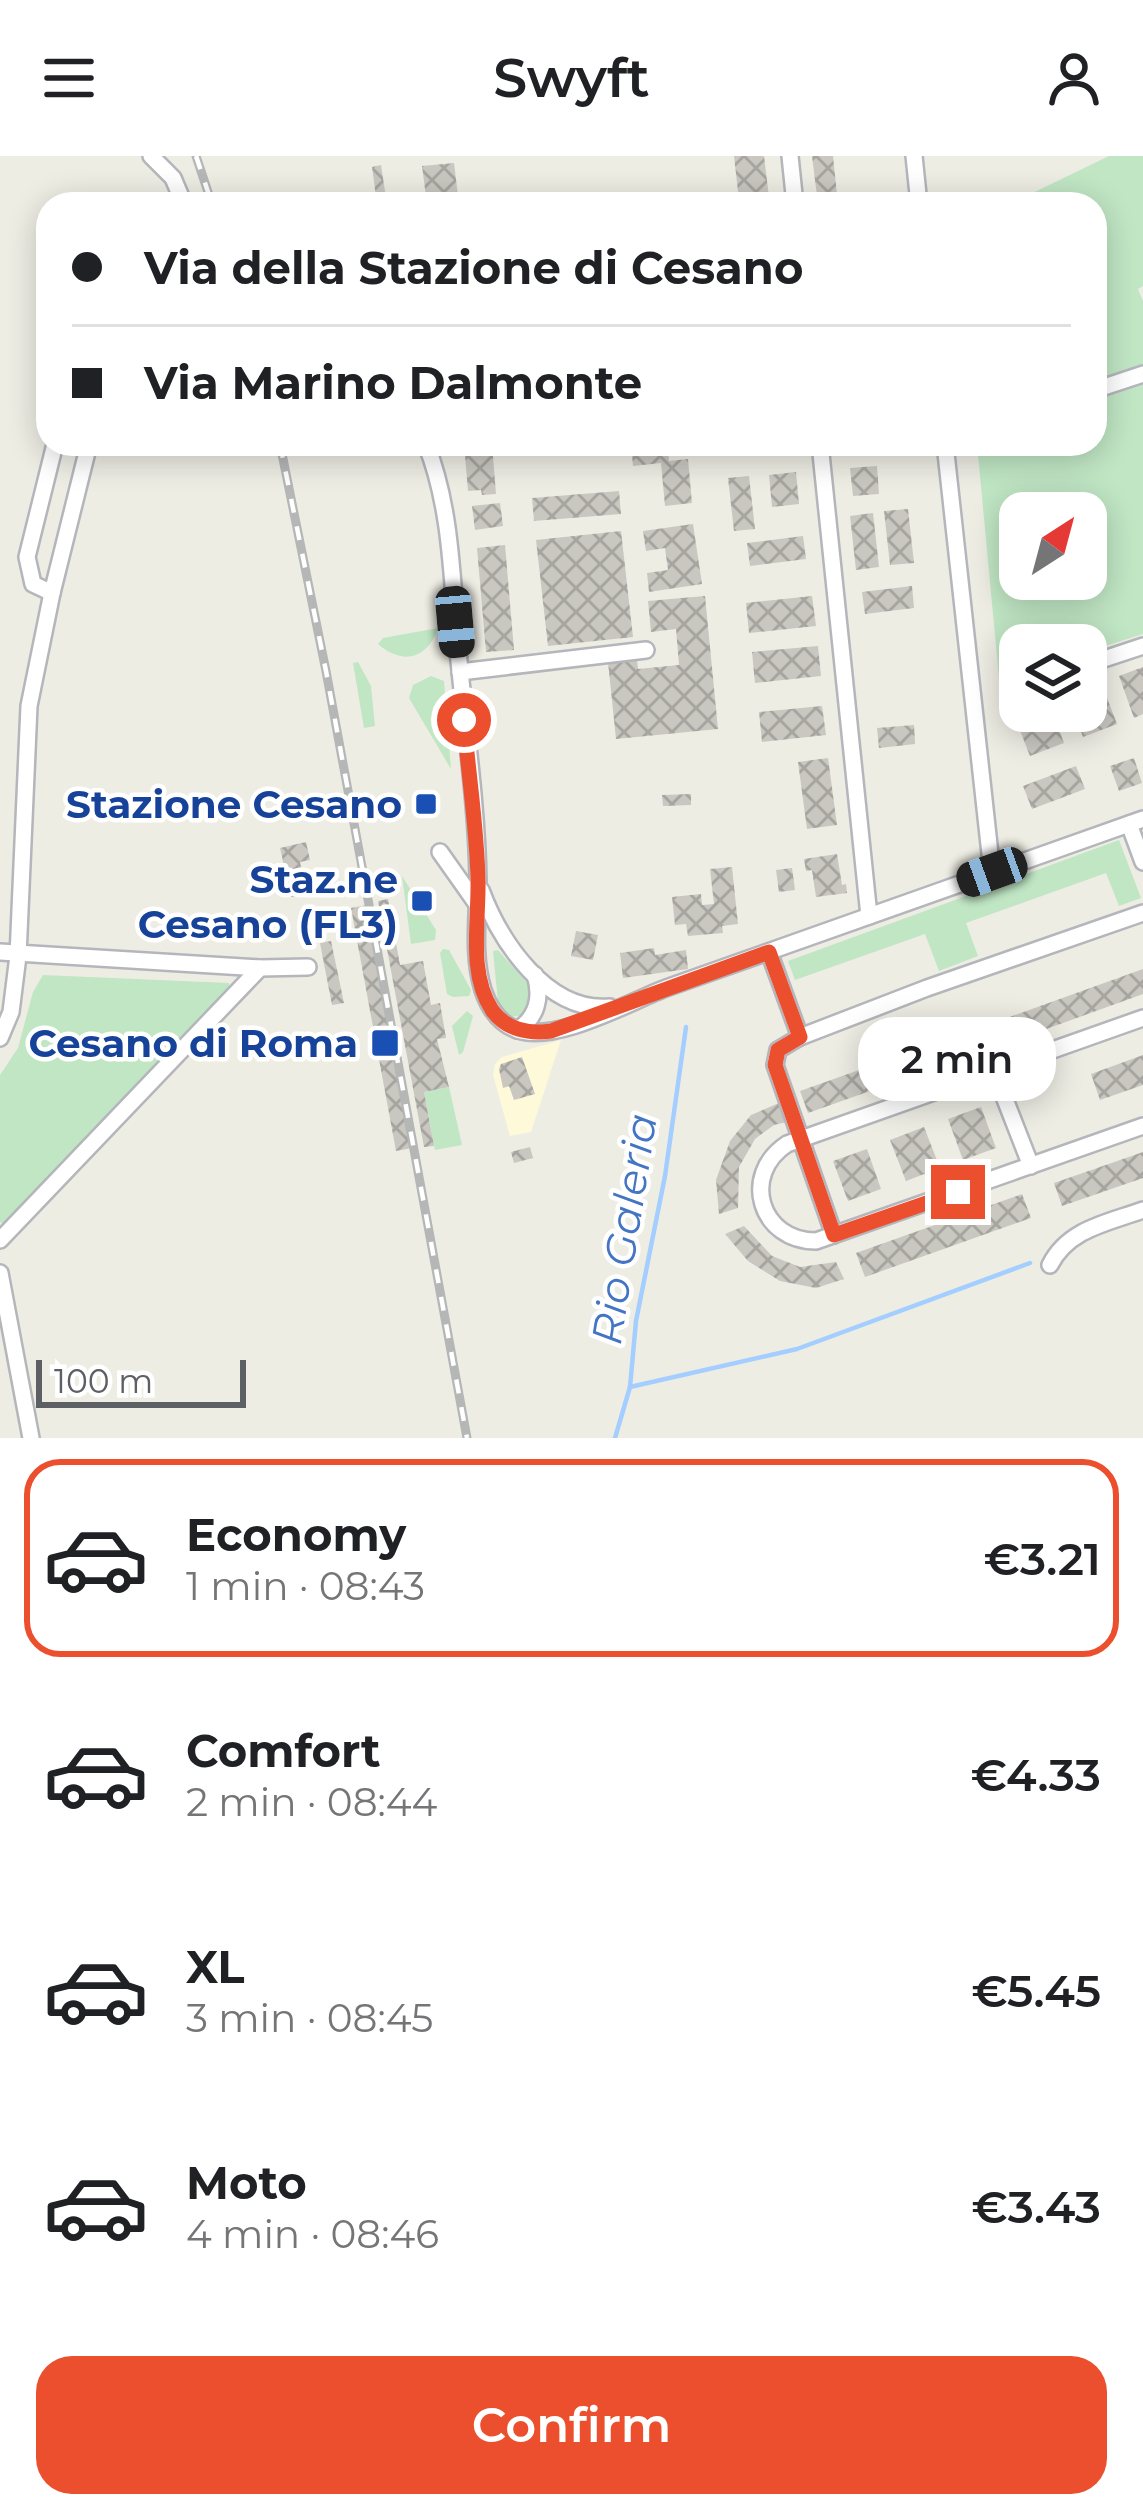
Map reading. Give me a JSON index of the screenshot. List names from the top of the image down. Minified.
{"water":["Rio Galeria"],"places":{"transit":["Stazione Cesano","Staz.ne Cesano (FL3)","Cesano di Roma"]},"scale_bar":"100 m","north":"top right","page":{"header":"Swyft","banner":["Via della Stazione di Cesano","Via Marino Dalmonte"],"bubble":"2 min","scale":"100 m","list":[{"name":"Economy","note":"1 min · 08:43","value":"€3.21"},{"name":"Comfort","note":"2 min · 08:44","value":"€4.33"},{"name":"XL","note":"3 min · 08:45","value":"€5.45"},{"name":"Moto","note":"4 min · 08:46","value":"€3.43"}],"buttons":"Confirm"}}
